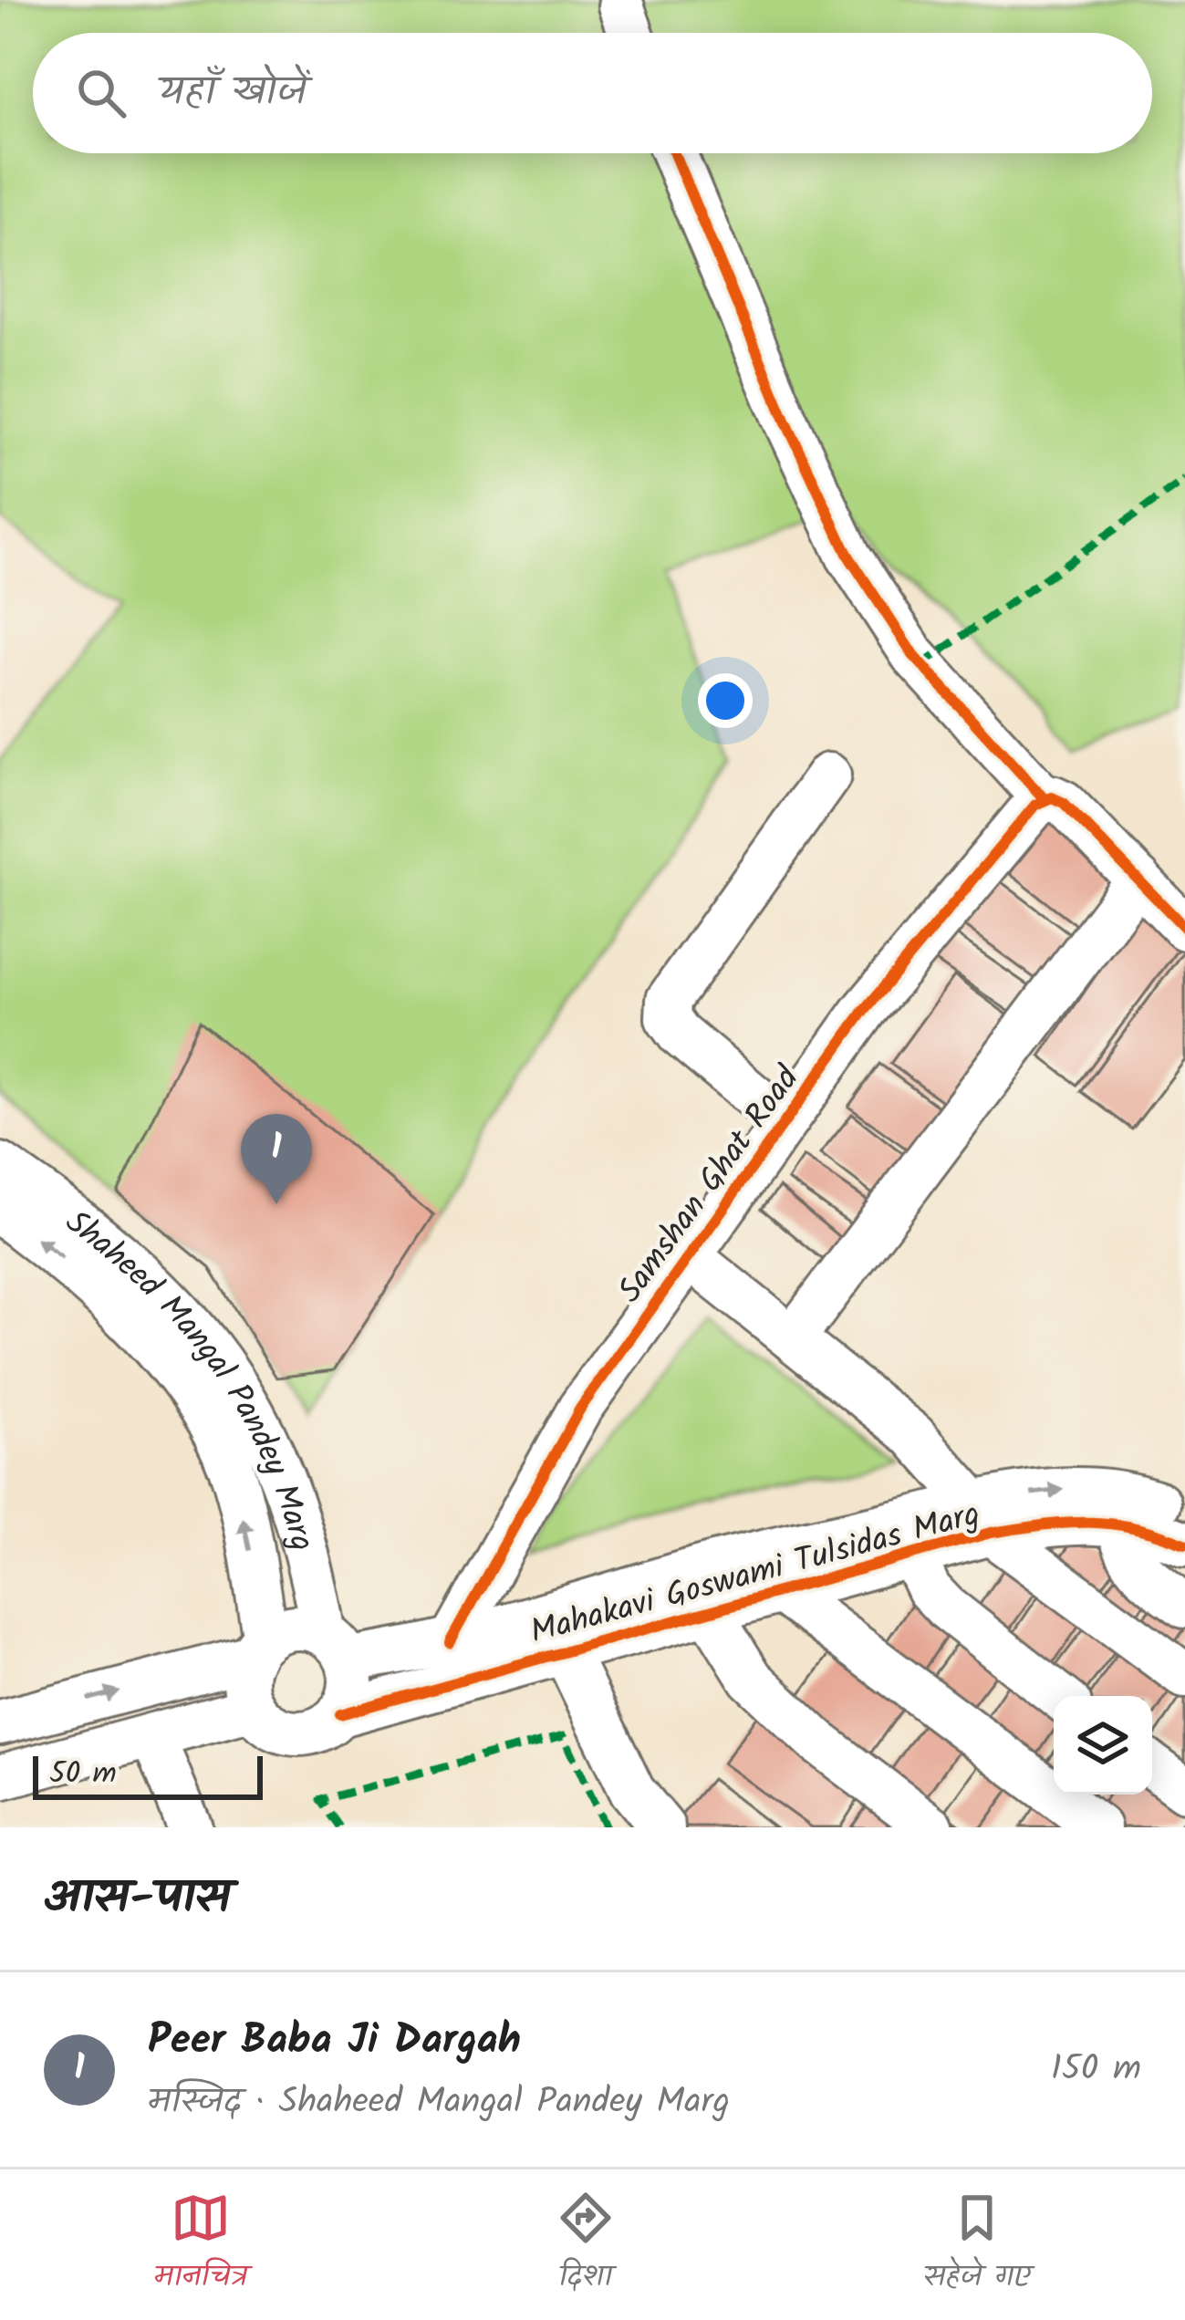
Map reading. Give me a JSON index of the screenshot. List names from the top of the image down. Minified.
{"streets":{"street":["Samshan Ghat Road","Shaheed Mangal Pandey Marg","Mahakavi Goswami Tulsidas Marg"]},"crossings":[["Samshan Ghat Road","Mahakavi Goswami Tulsidas Marg"],["Shaheed Mangal Pandey Marg","Mahakavi Goswami Tulsidas Marg"]],"scale_bar":"50 m","page":{"search":"यहाँ खोजें","pins":"1","scale":"50 m","heading":"आस-पास","list":[{"mark":"1","name":"Peer Baba Ji Dargah","note":"मस्जिद · Shaheed Mangal Pandey Marg","value":"150 m"}],"nav":["मानचित्र","दिशा","सहेजे गए"]}}
